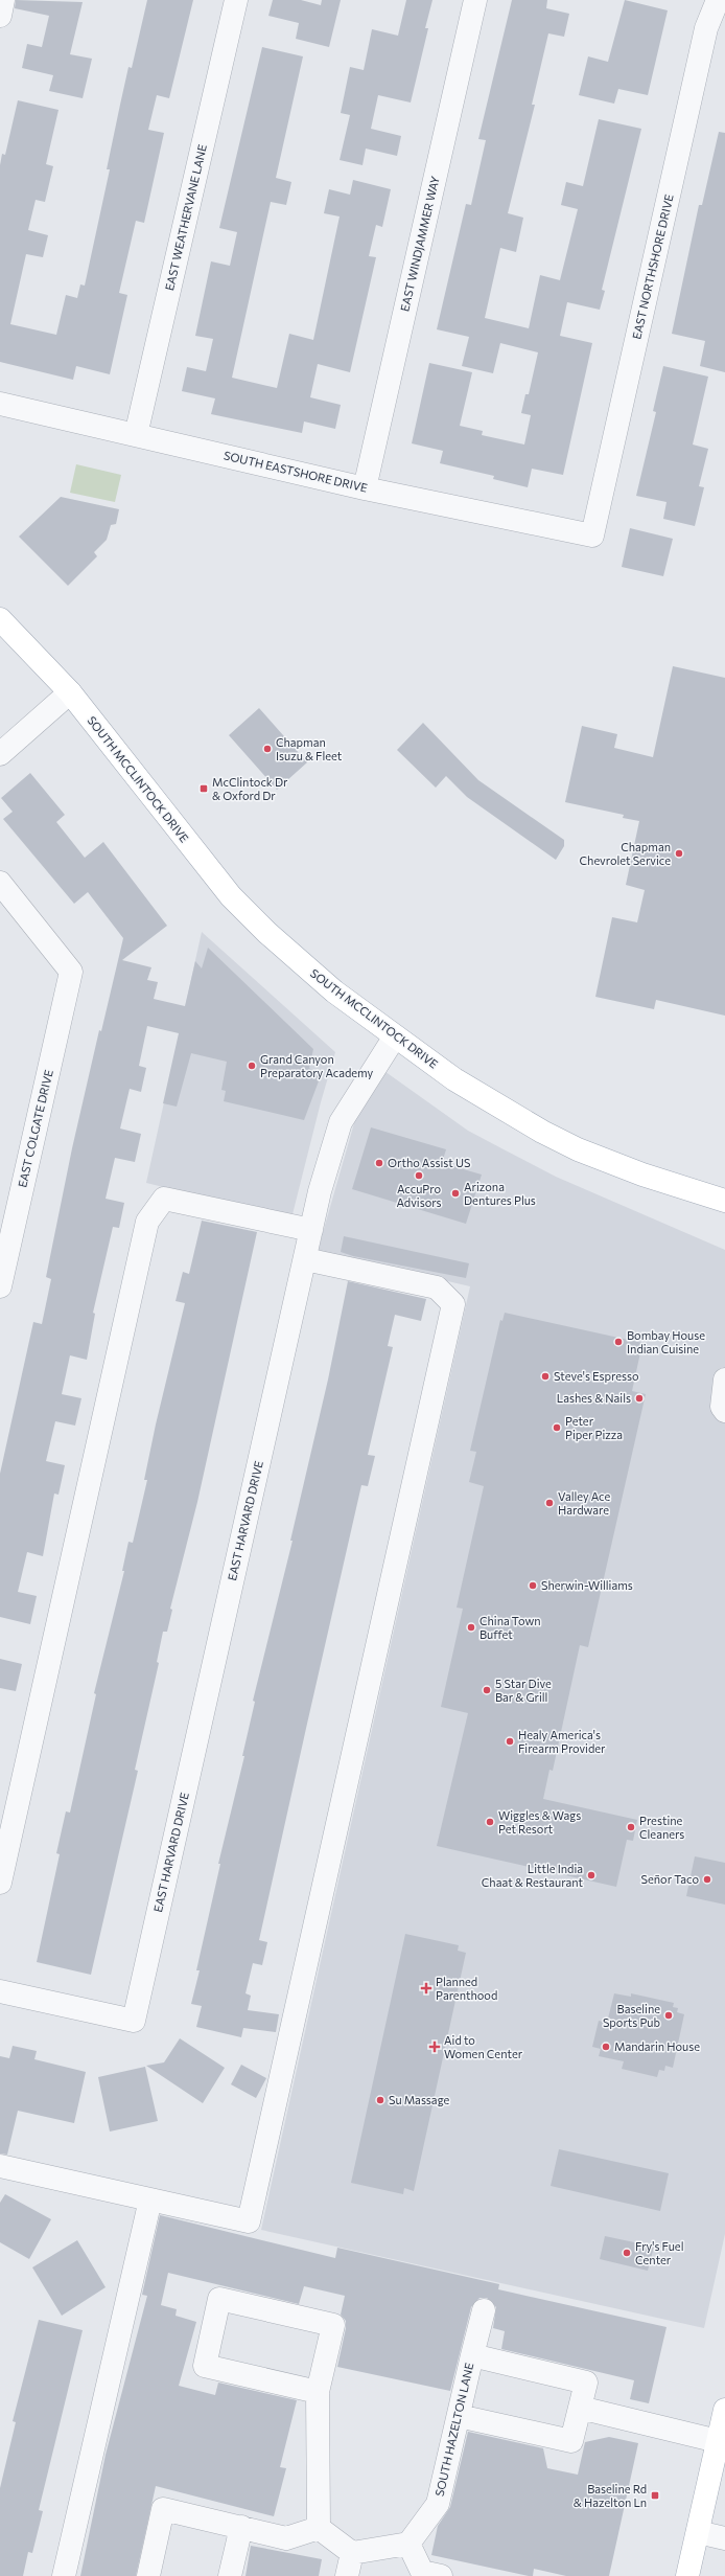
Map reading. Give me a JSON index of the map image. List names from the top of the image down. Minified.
{"streets":{"main road":["SOUTH MCCLINTOCK DRIVE"],"street":["EAST WEATHERVANE LANE","EAST WINDJAMMER WAY","EAST NORTHSHORE DRIVE","SOUTH EASTSHORE DRIVE","EAST COLGATE DRIVE","EAST HARVARD DRIVE","SOUTH HAZELTON LANE"]},"crossings":[["EAST WEATHERVANE LANE","SOUTH EASTSHORE DRIVE"],["EAST WINDJAMMER WAY","SOUTH EASTSHORE DRIVE"],["EAST NORTHSHORE DRIVE","SOUTH EASTSHORE DRIVE"],["SOUTH MCCLINTOCK DRIVE","EAST HARVARD DRIVE"]],"places":{"other":["Chapman Isuzu & Fleet","Chapman Chevrolet Service","Grand Canyon Preparatory Academy","Ortho Assist US","AccuPro Advisors","Arizona Dentures Plus","Bombay House Indian Cuisine","Steve's Espresso","Lashes & Nails","Peter Piper Pizza","Valley Ace Hardware","Sherwin-Williams","China Town Buffet","5 Star Dive Bar & Grill","Healy America's Firearm Provider","Wiggles & Wags Pet Resort","Prestine Cleaners","Little India Chaat & Restaurant","Señor Taco","Baseline Sports Pub","Mandarin House","Su Massage","Fry's Fuel Center"],"transit":["McClintock Dr & Oxford Dr","Baseline Rd & Hazelton Ln"],"health":["Planned Parenthood","Aid to Women Center"]}}
